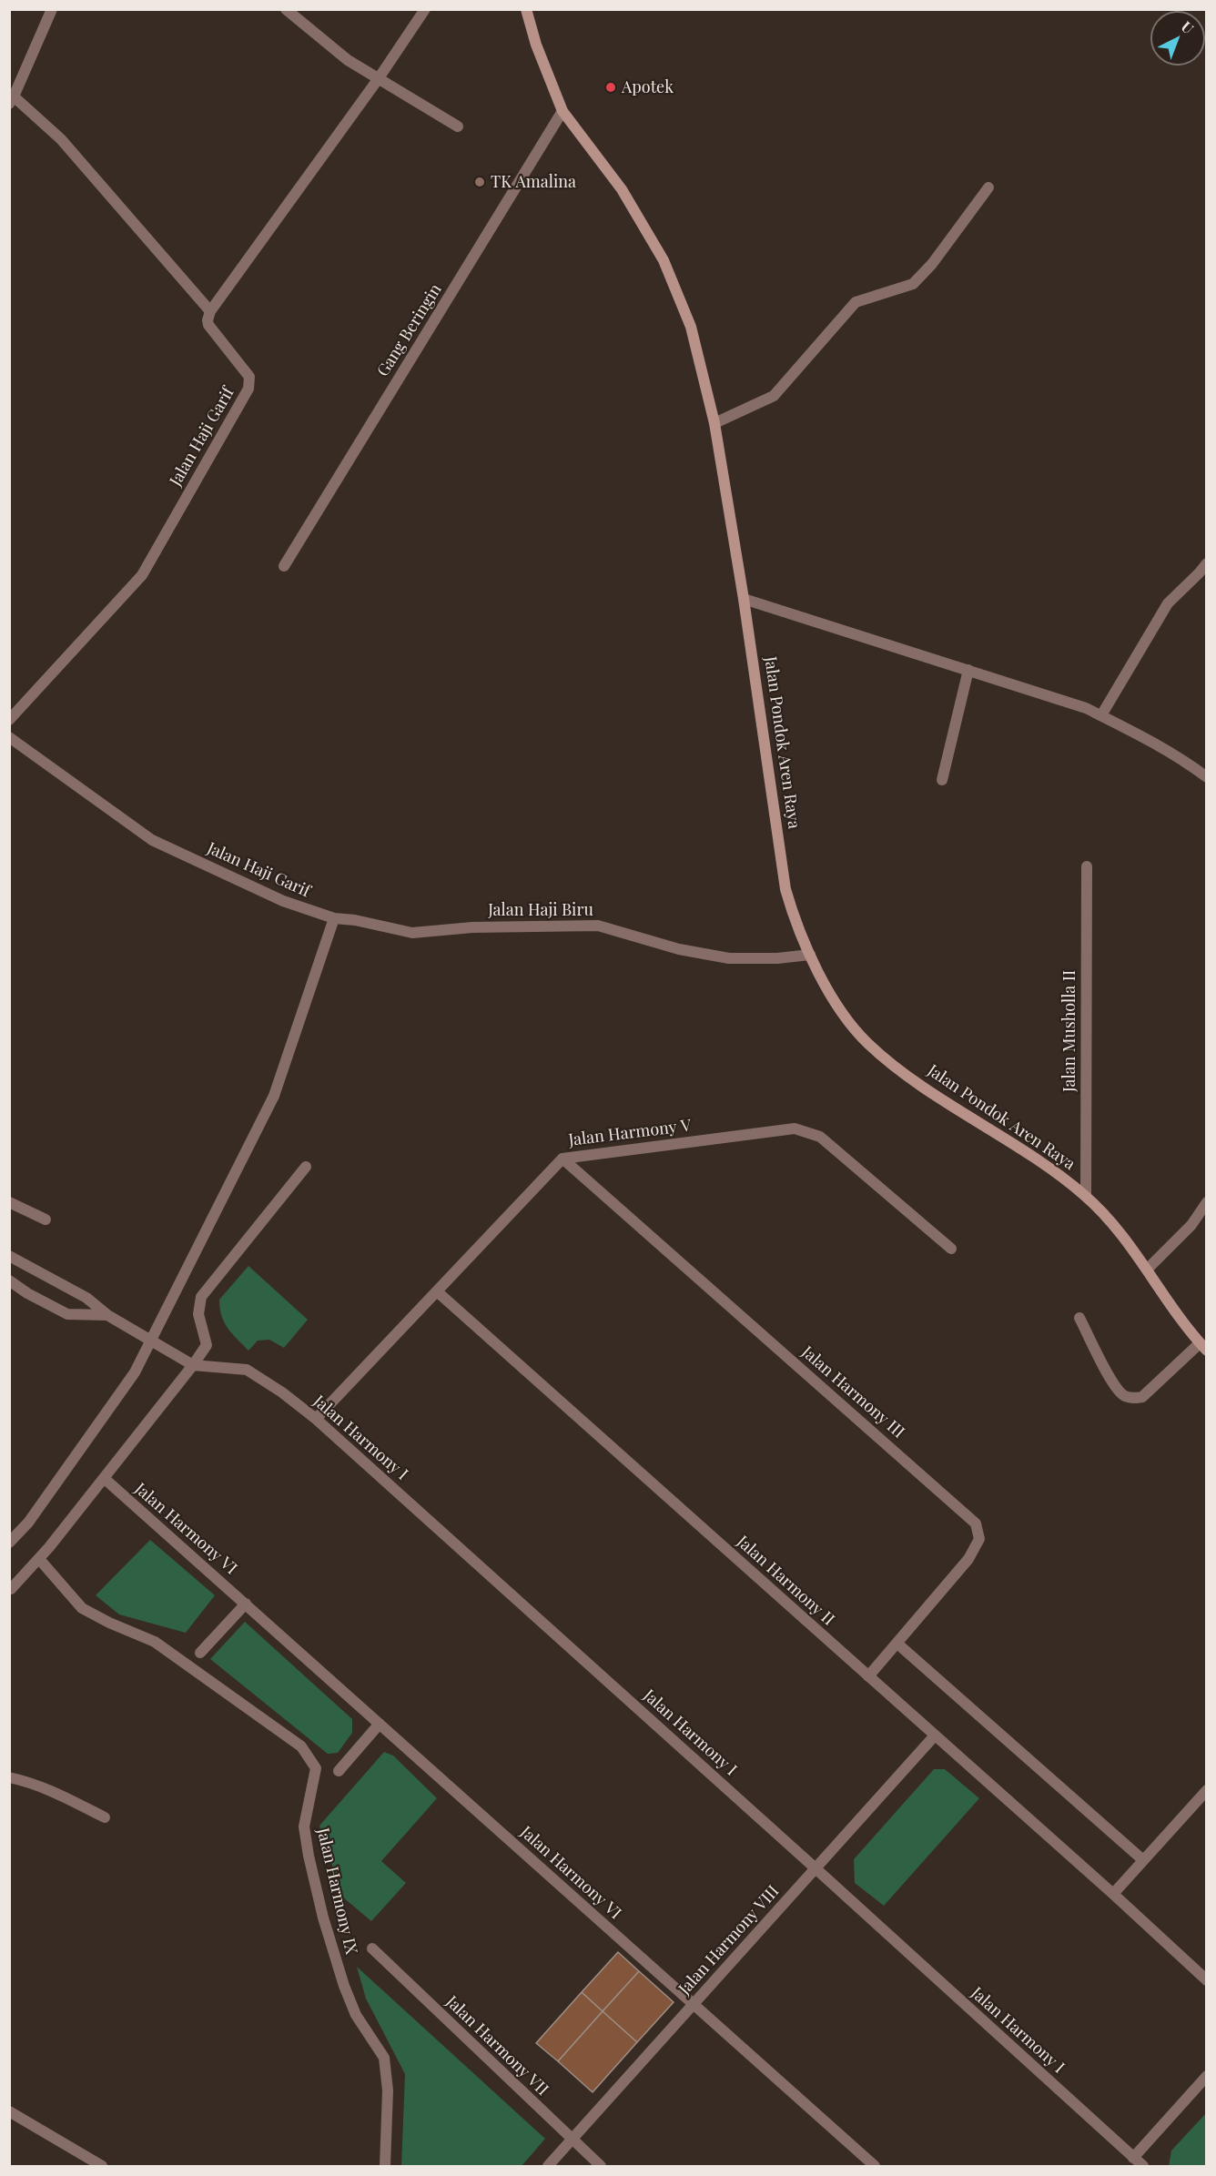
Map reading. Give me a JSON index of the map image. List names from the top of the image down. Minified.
{"streets":{"main road":["Jalan Pondok Aren Raya"],"street":["Gang Beringin","Jalan Haji Garif","Jalan Haji Biru","Jalan Musholla II","Jalan Harmony V","Jalan Harmony III","Jalan Harmony I","Jalan Harmony VI","Jalan Harmony II","Jalan Harmony IX","Jalan Harmony VIII","Jalan Harmony VII"]},"crossings":[["Gang Beringin","Jalan Pondok Aren Raya"],["Jalan Haji Garif","Jalan Haji Biru"],["Jalan Pondok Aren Raya","Jalan Haji Biru"],["Jalan Pondok Aren Raya","Jalan Musholla II"],["Jalan Harmony V","Jalan Harmony III"],["Jalan Harmony V","Jalan Harmony I"],["Jalan Harmony V","Jalan Harmony II"],["Jalan Harmony III","Jalan Harmony II"],["Jalan Harmony I","Jalan Harmony VIII"],["Jalan Harmony VI","Jalan Harmony VIII"],["Jalan Harmony II","Jalan Harmony VIII"],["Jalan Harmony VIII","Jalan Harmony VII"]],"places":["Apotek","TK Amalina"],"north":"top right"}
